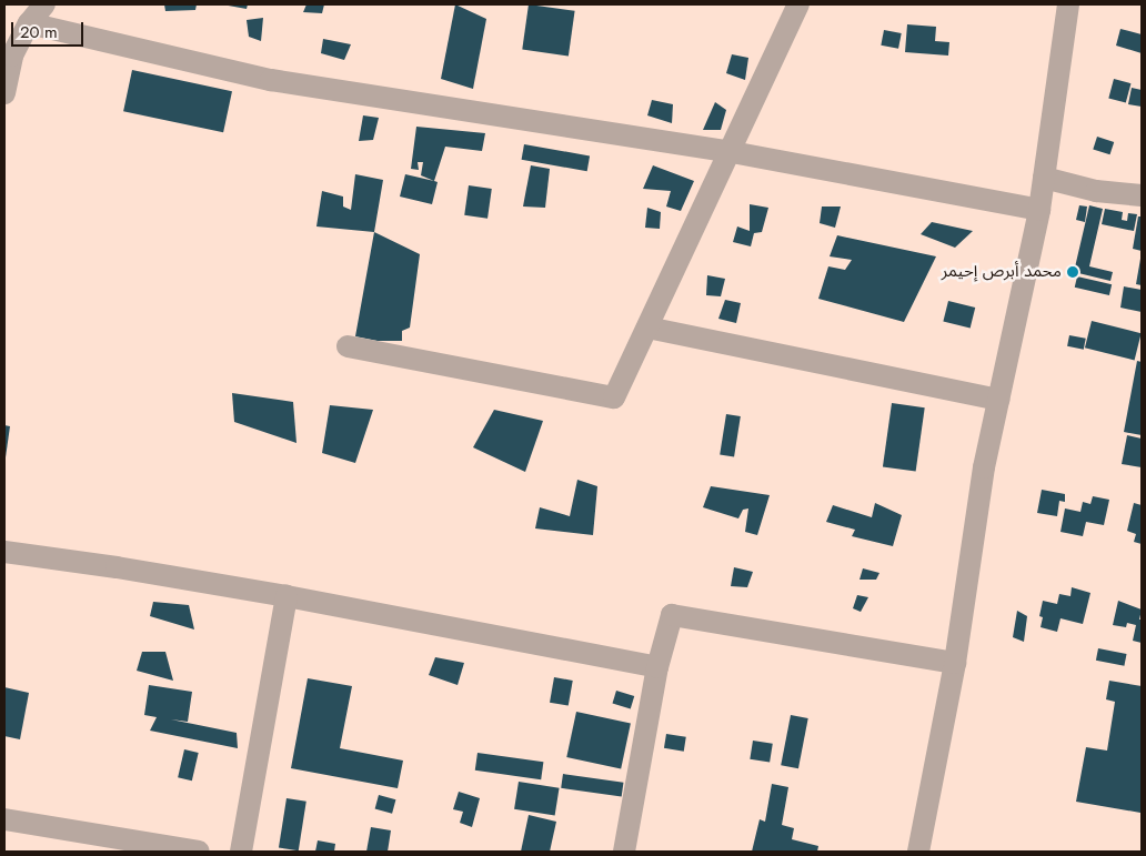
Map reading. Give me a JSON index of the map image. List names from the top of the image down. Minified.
{"places":["محمد أبرص إحيمر"],"scale_bar":"20 m"}
